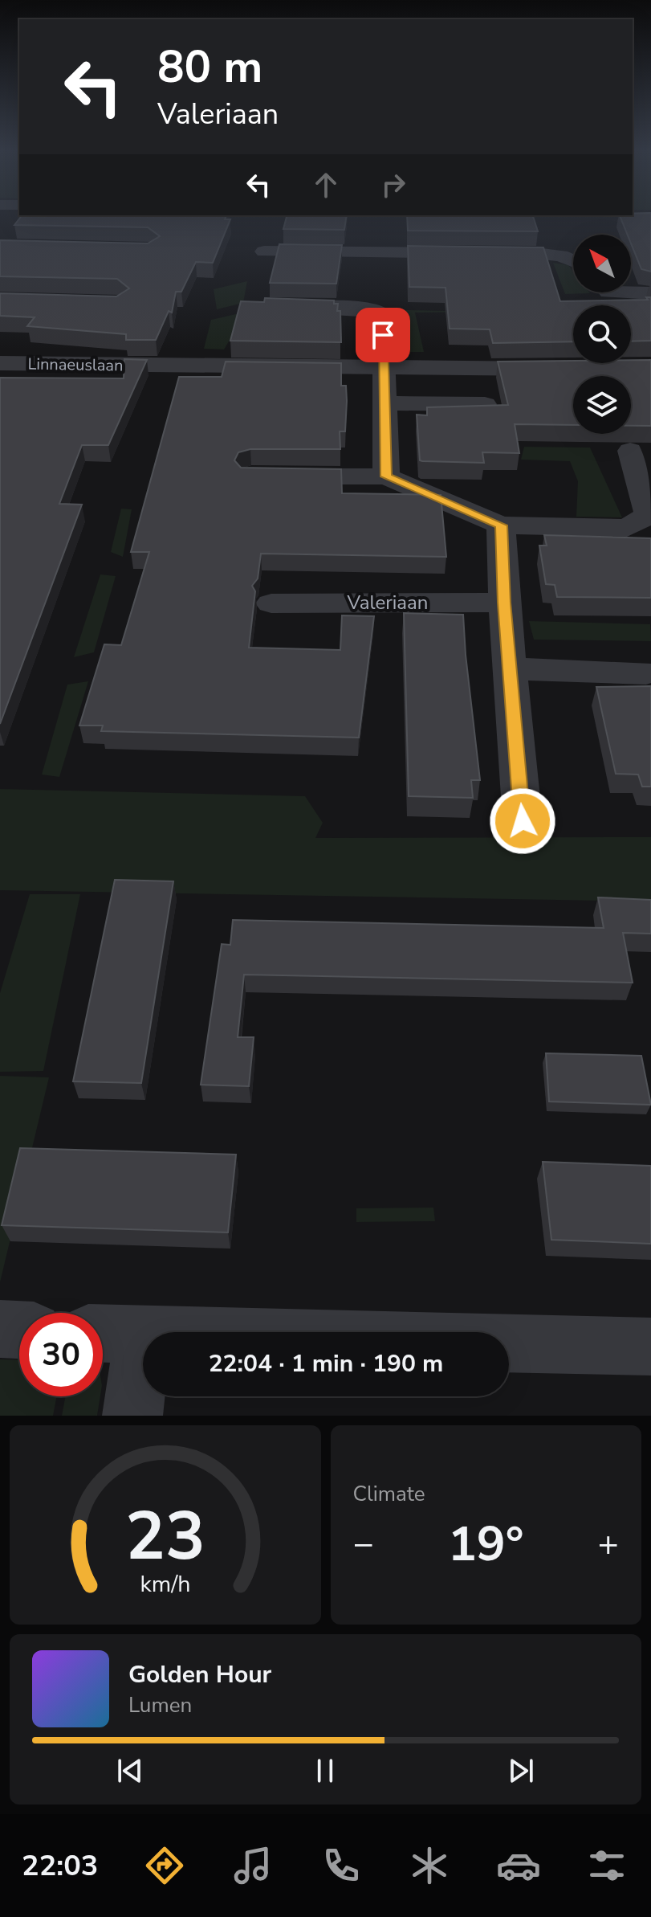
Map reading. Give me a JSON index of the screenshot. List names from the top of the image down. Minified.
{"streets":{"street":["Linnaeuslaan","Valeriaan"]},"north":"top left","page":{"turn":["80 m","Valeriaan"],"limit":"30","trip":"22:04 · 1 min · 190 m","tile":"Climate","heat":["−","19°","+"],"song":["Golden Hour","Lumen"],"tabs":"22:03","gauge":["23","km/h"]}}
